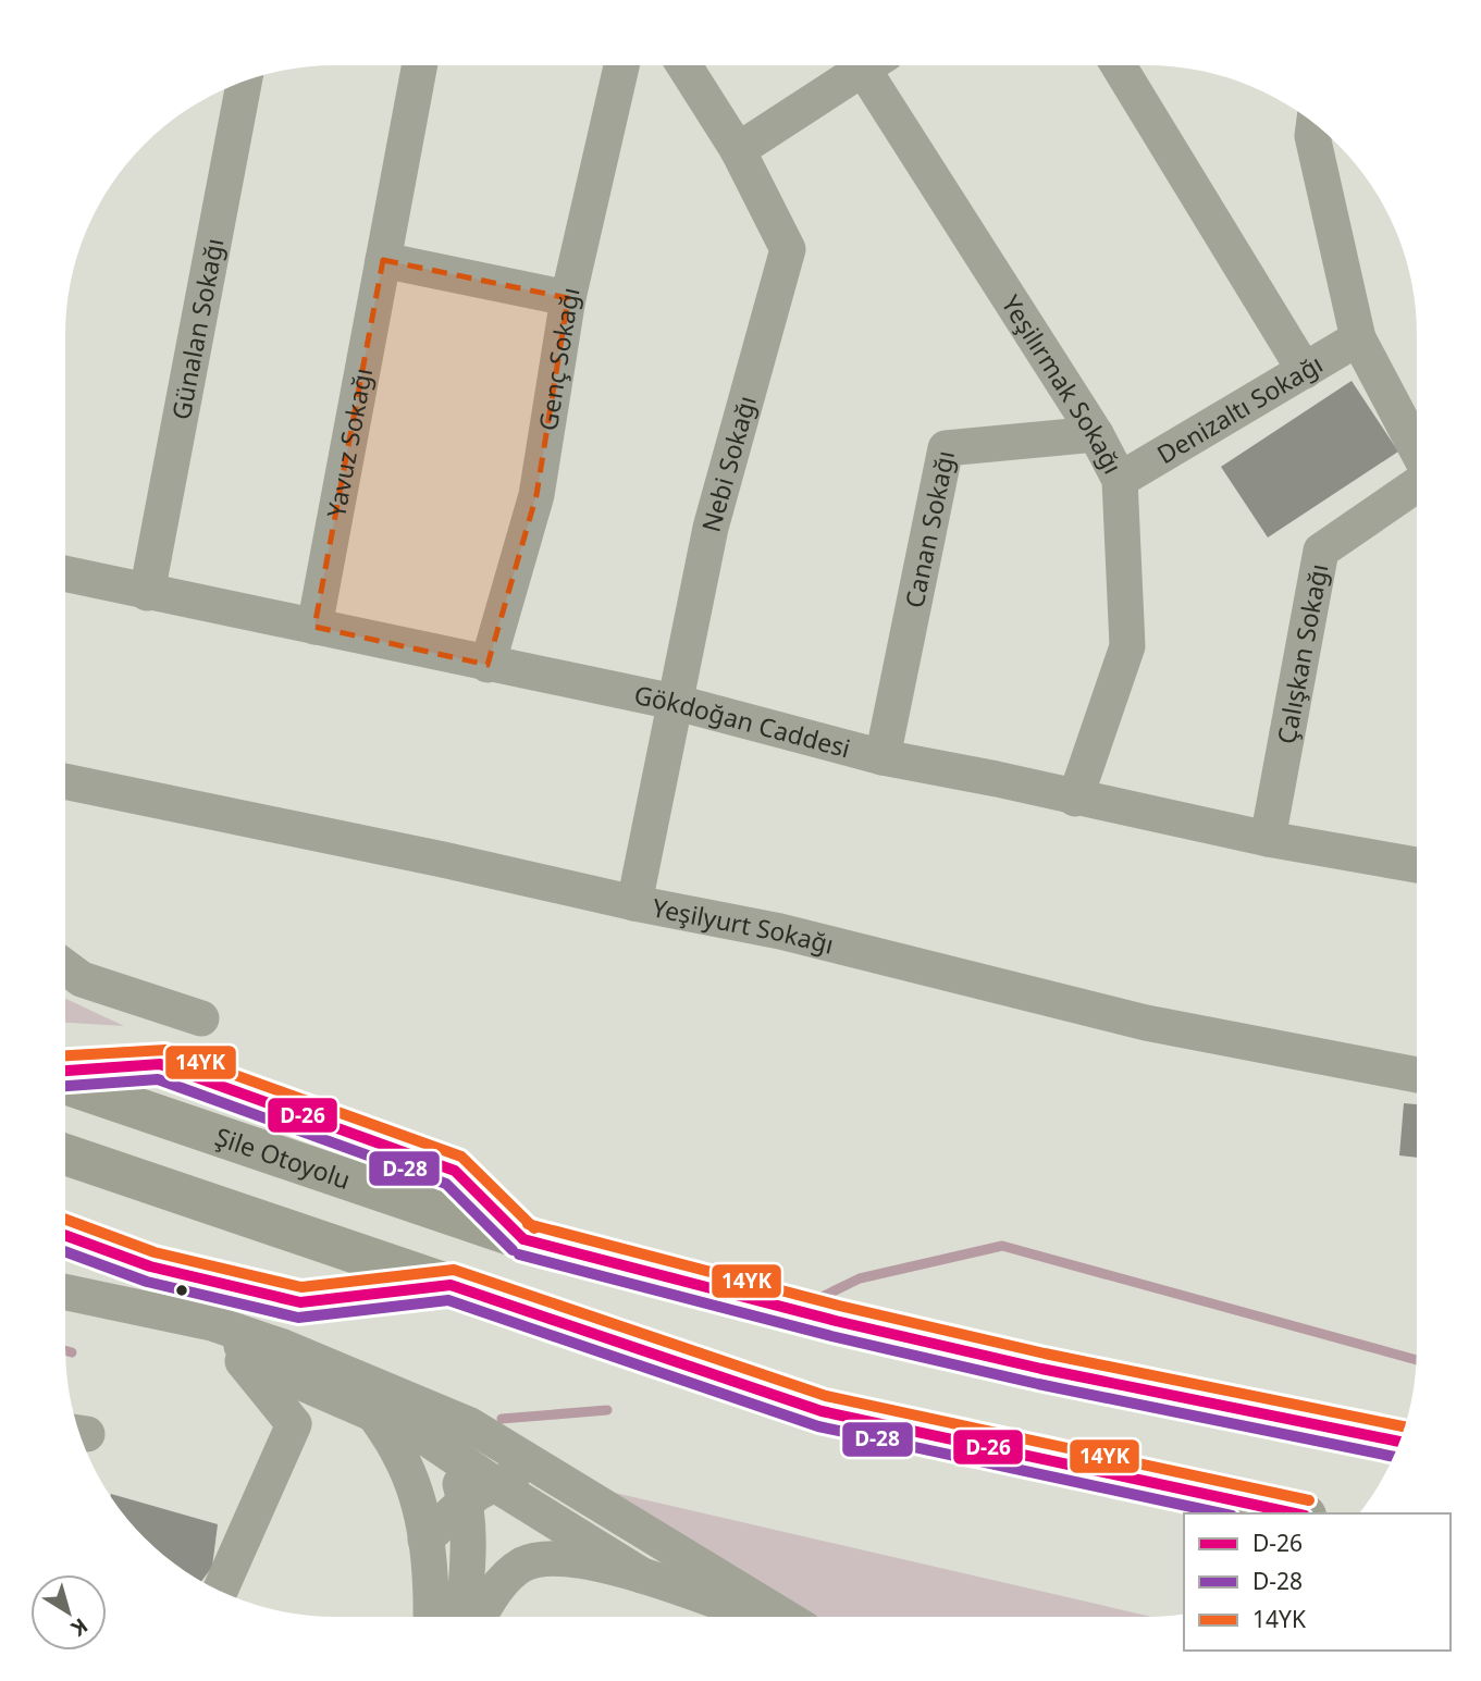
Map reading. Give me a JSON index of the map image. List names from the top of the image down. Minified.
{"streets":{"highway":["Şile Otoyolu"],"street":["Günalan Sokağı","Genç Sokağı","Yeşilırmak Sokağı","Denizaltı Sokağı","Yavuz Sokağı","Nebi Sokağı","Canan Sokağı","Çalışkan Sokağı","Gökdoğan Caddesi","Yeşilyurt Sokağı"]},"crossings":[["Günalan Sokağı","Gökdoğan Caddesi"],["Genç Sokağı","Gökdoğan Caddesi"],["Yeşilırmak Sokağı","Denizaltı Sokağı"],["Yeşilırmak Sokağı","Canan Sokağı"],["Yeşilırmak Sokağı","Gökdoğan Caddesi"],["Yavuz Sokağı","Gökdoğan Caddesi"],["Nebi Sokağı","Gökdoğan Caddesi"],["Nebi Sokağı","Yeşilyurt Sokağı"],["Canan Sokağı","Gökdoğan Caddesi"],["Çalışkan Sokağı","Gökdoğan Caddesi"]],"lines":["transit line 14YK","transit line D-26","transit line D-28"],"legend":["D-26","D-28","14YK"],"north":"bottom right"}
